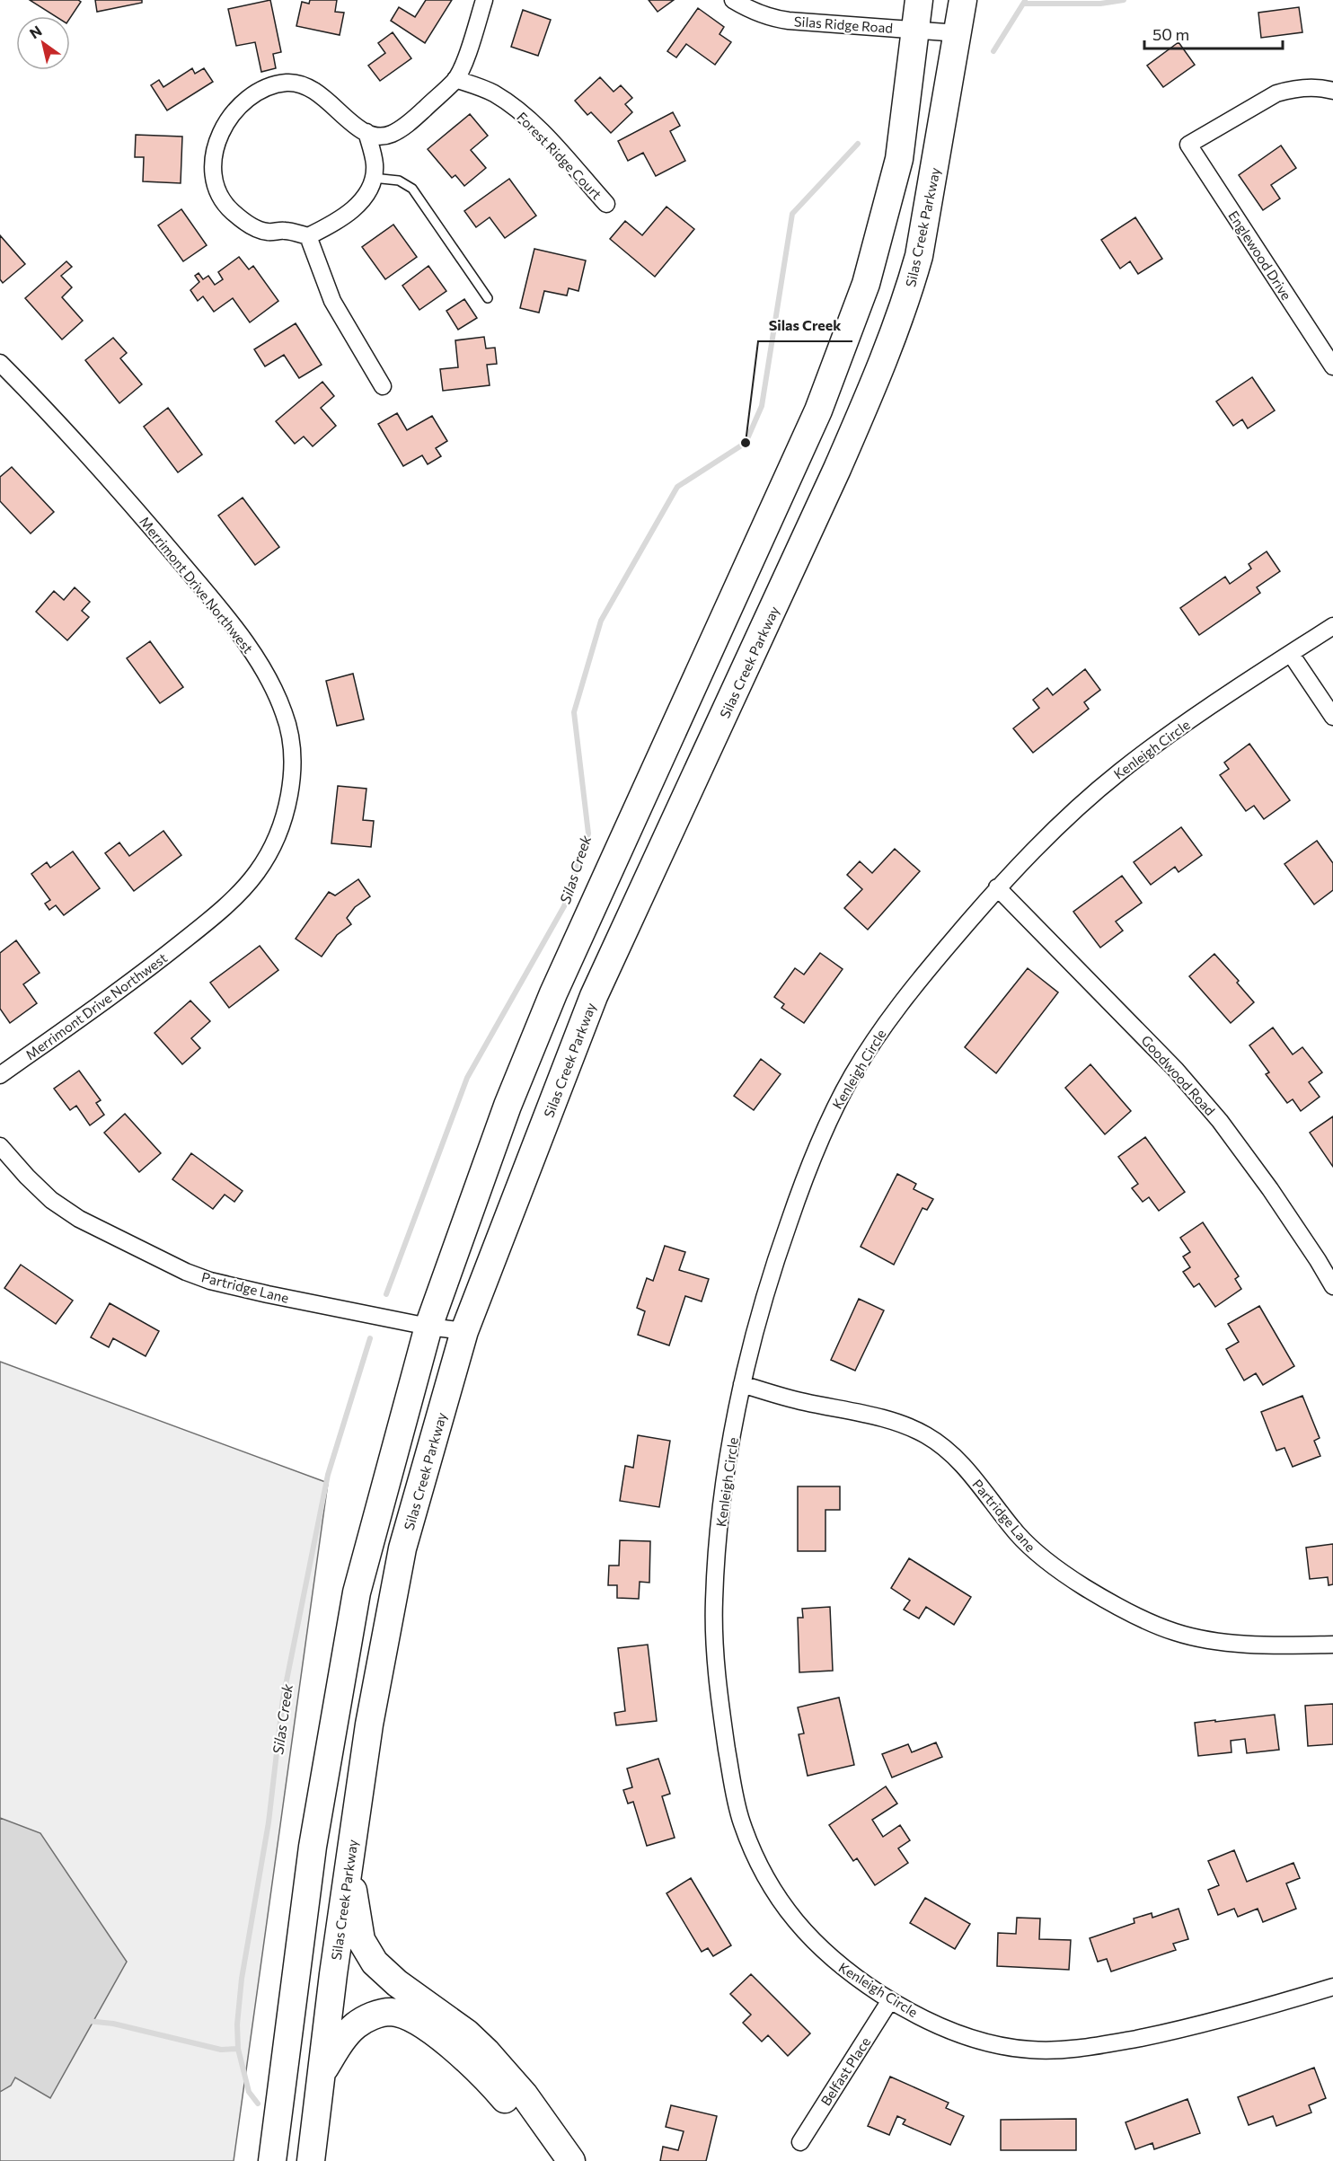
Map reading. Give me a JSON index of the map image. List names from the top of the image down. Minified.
{"streets":{"main road":["Silas Creek Parkway"],"street":["Silas Ridge Road","Forest Ridge Court","Englewood Drive","Merrimont Drive Northwest","Kenleigh Circle","Goodwood Road","Partridge Lane","Belfast Place"]},"crossings":[["Silas Ridge Road","Silas Creek Parkway"],["Silas Creek Parkway","Partridge Lane"],["Kenleigh Circle","Goodwood Road"],["Kenleigh Circle","Partridge Lane"],["Kenleigh Circle","Belfast Place"]],"water":["Silas Creek"],"places":["Silas Creek"],"scale_bar":"50 m","north":"top left"}
